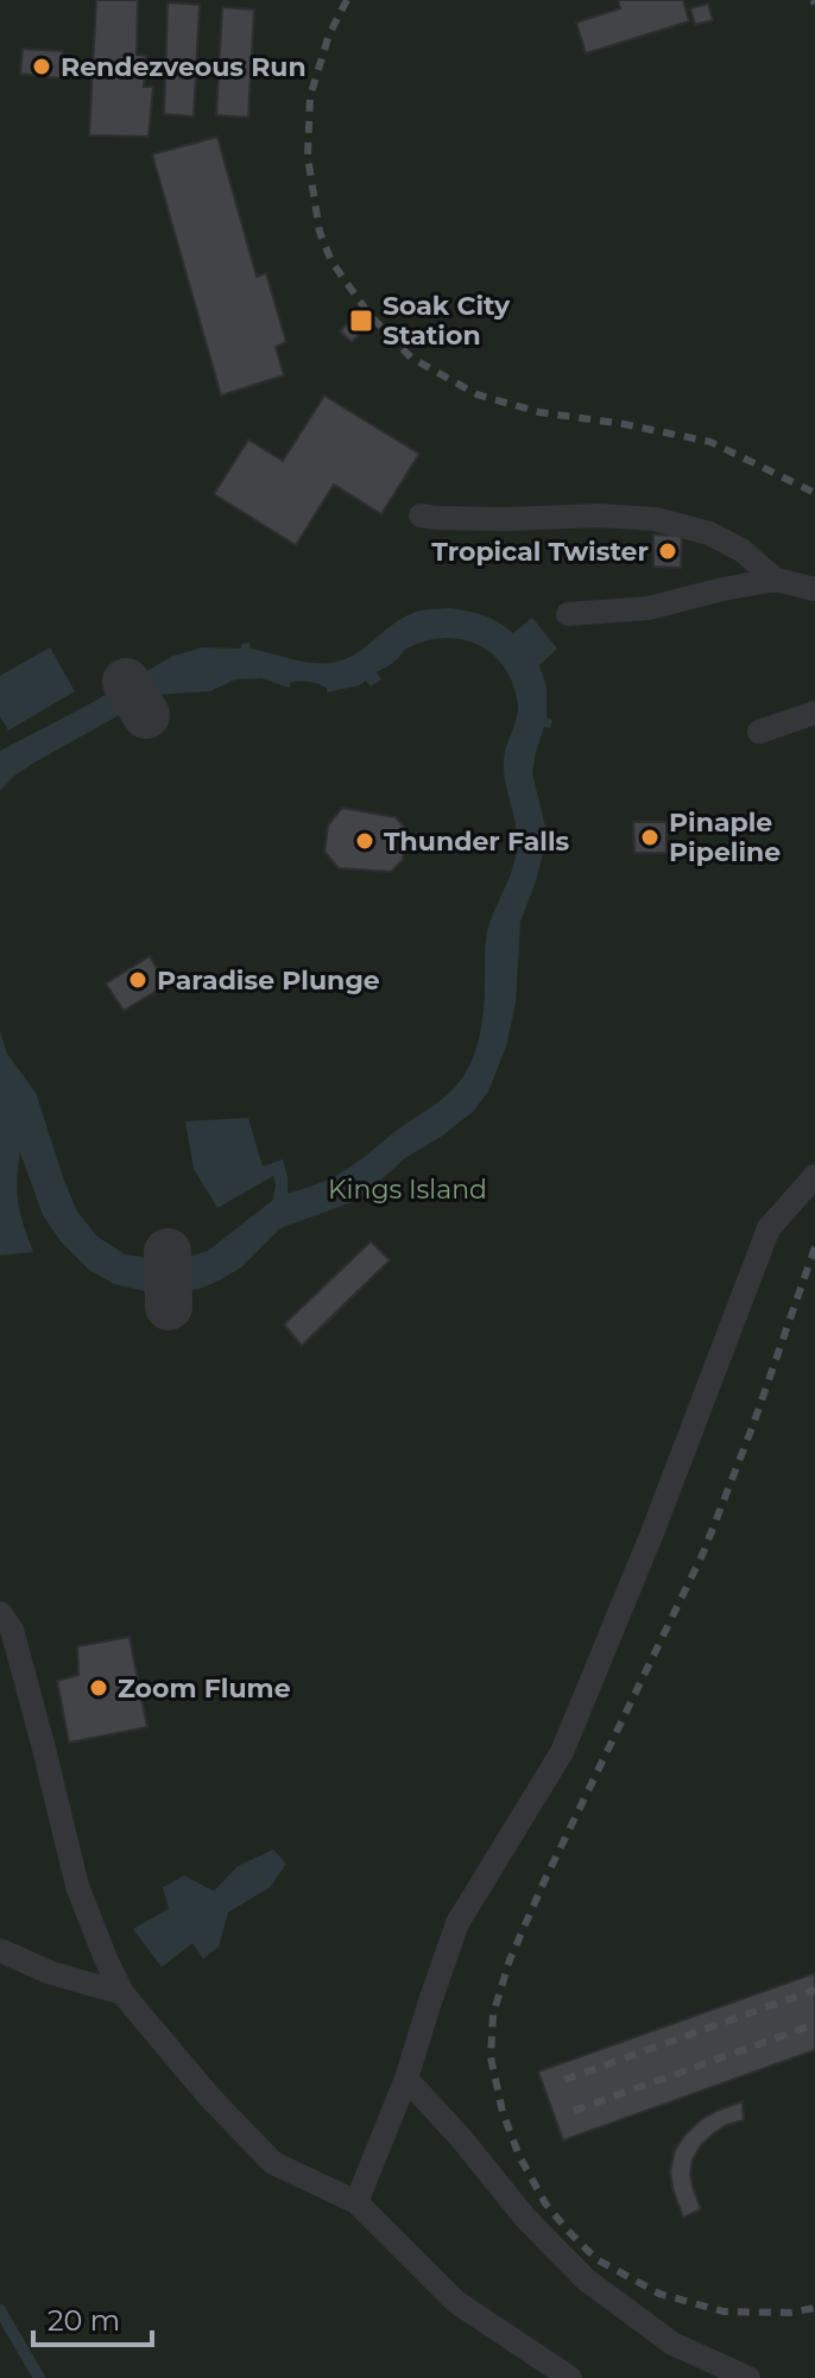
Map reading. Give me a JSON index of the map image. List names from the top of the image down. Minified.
{"parks":["Kings Island"],"places":{"other":["Rendezveous Run","Tropical Twister","Pinaple Pipeline","Thunder Falls","Paradise Plunge","Zoom Flume"],"transit":["Soak City Station"]},"scale_bar":"20 m"}
